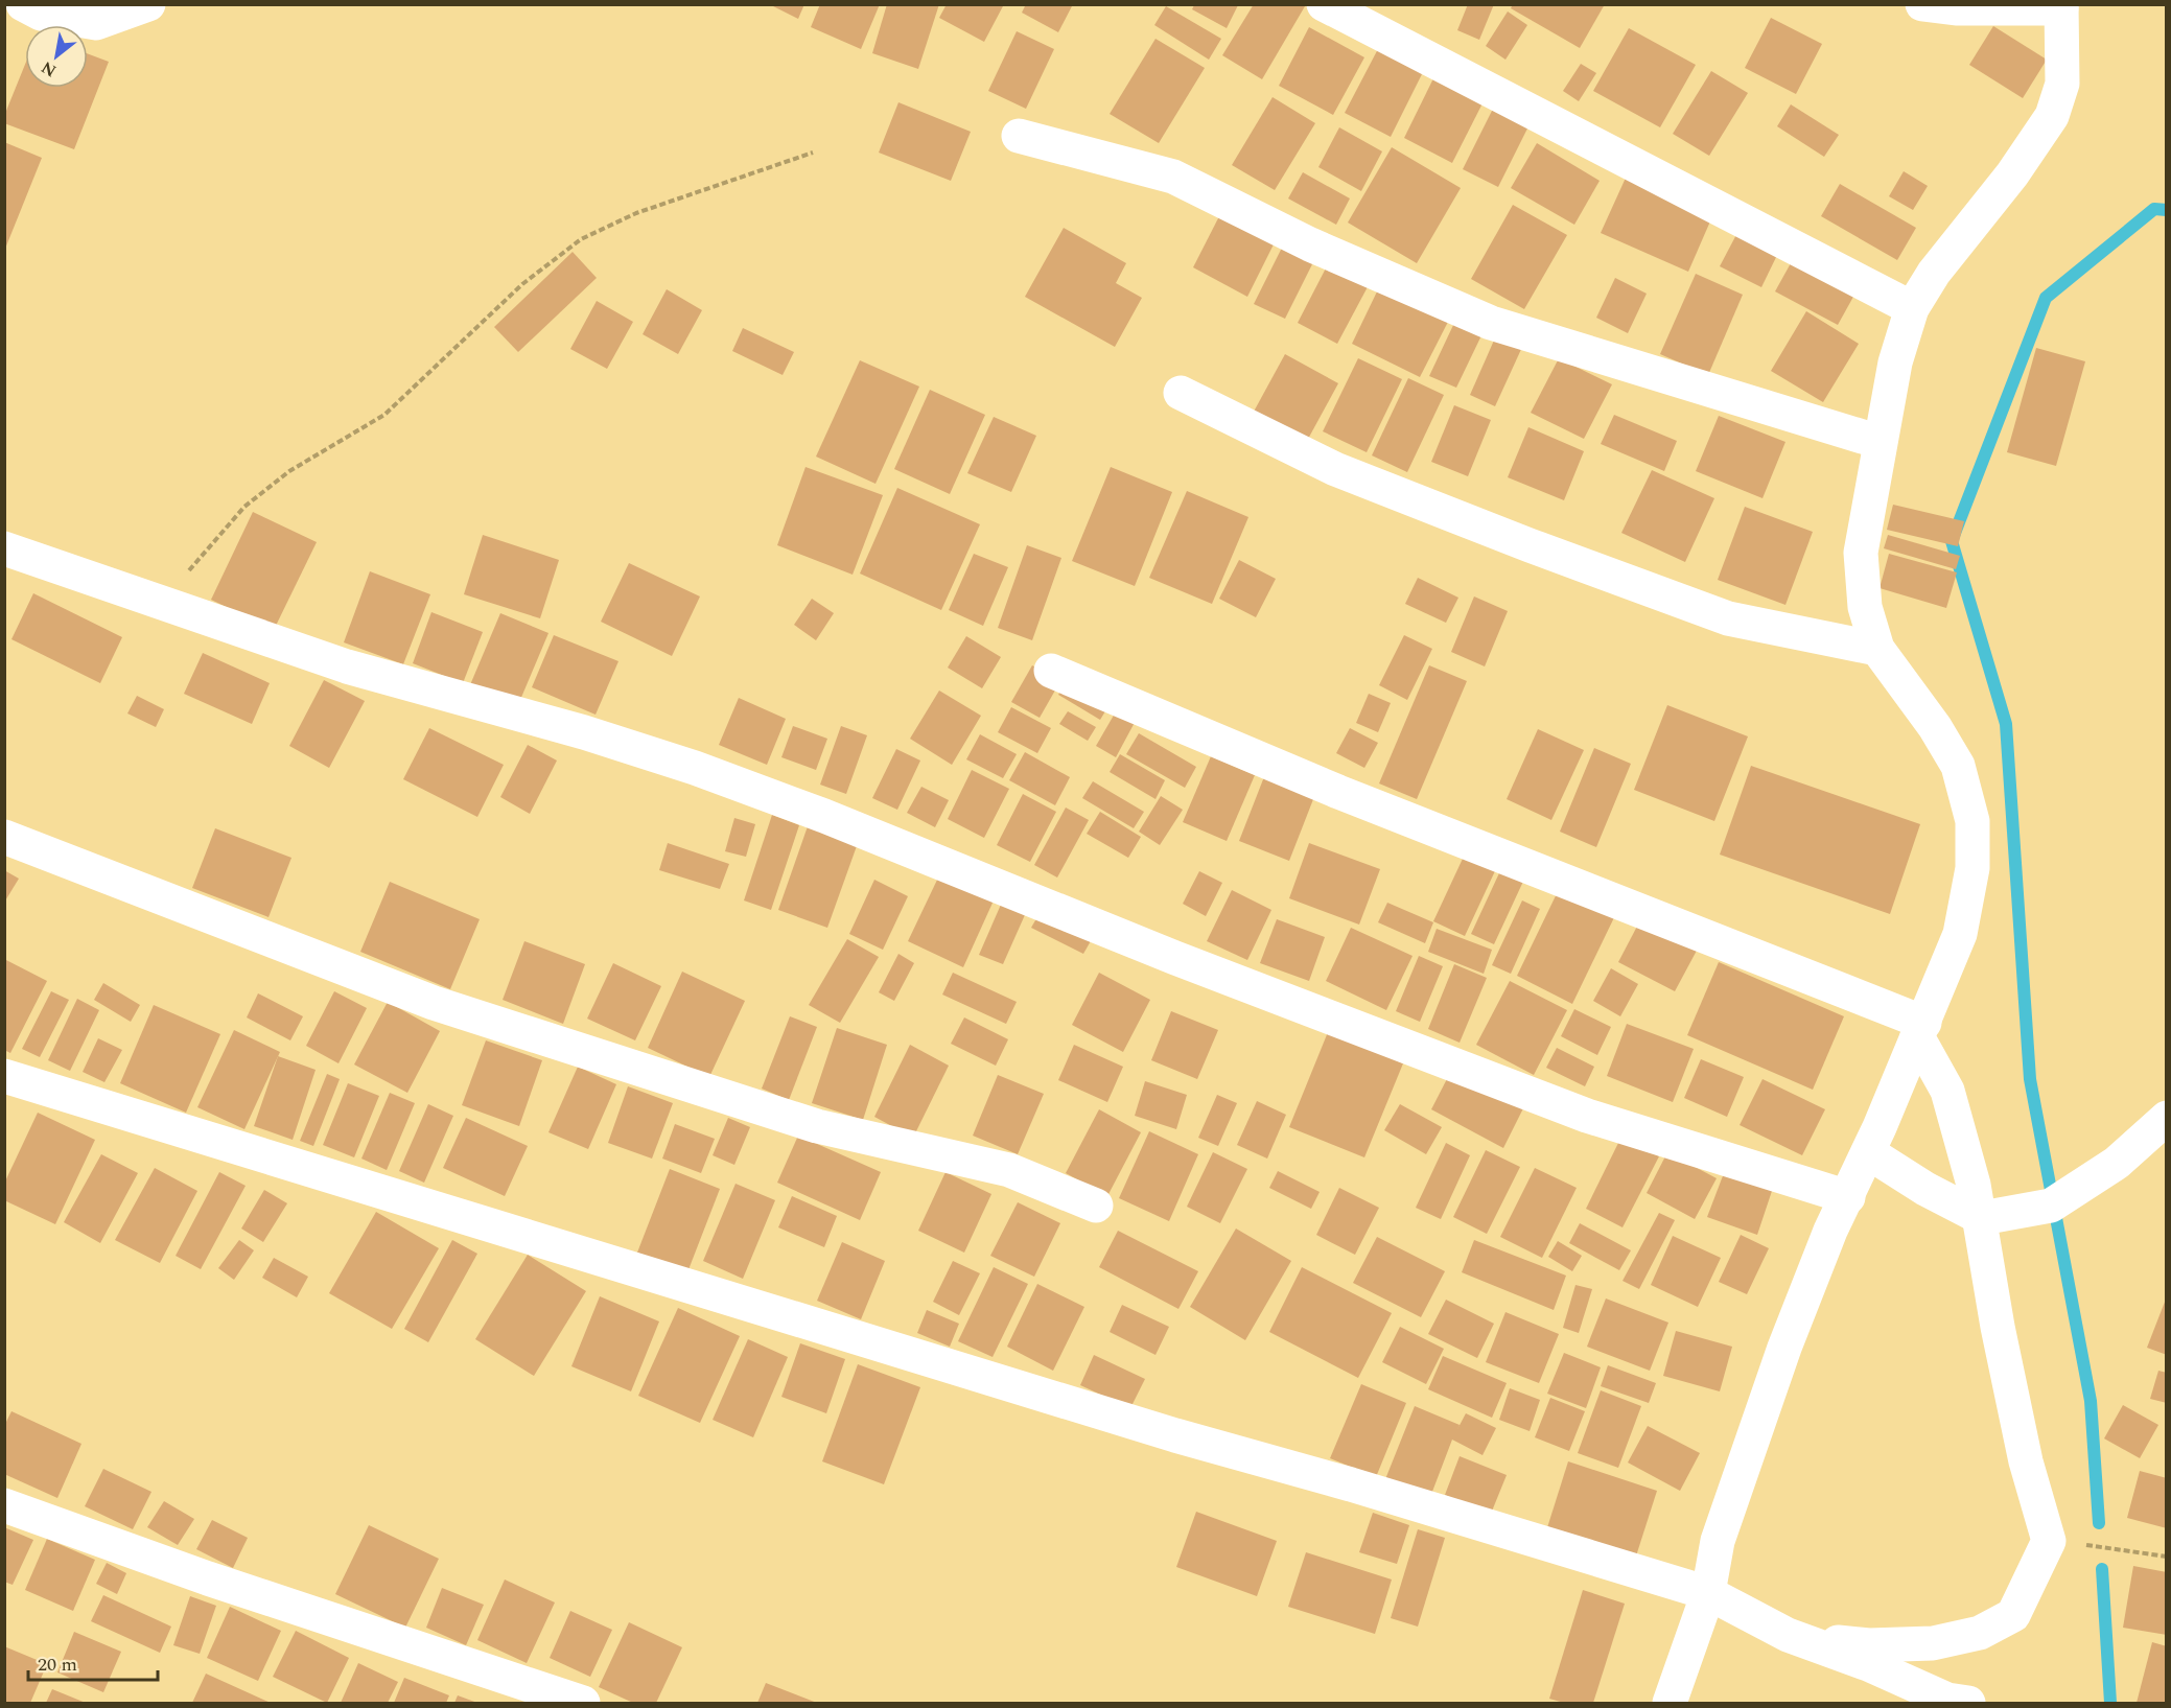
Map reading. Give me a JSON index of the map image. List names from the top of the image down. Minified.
{"scale_bar":"20 m","north":"bottom left"}
